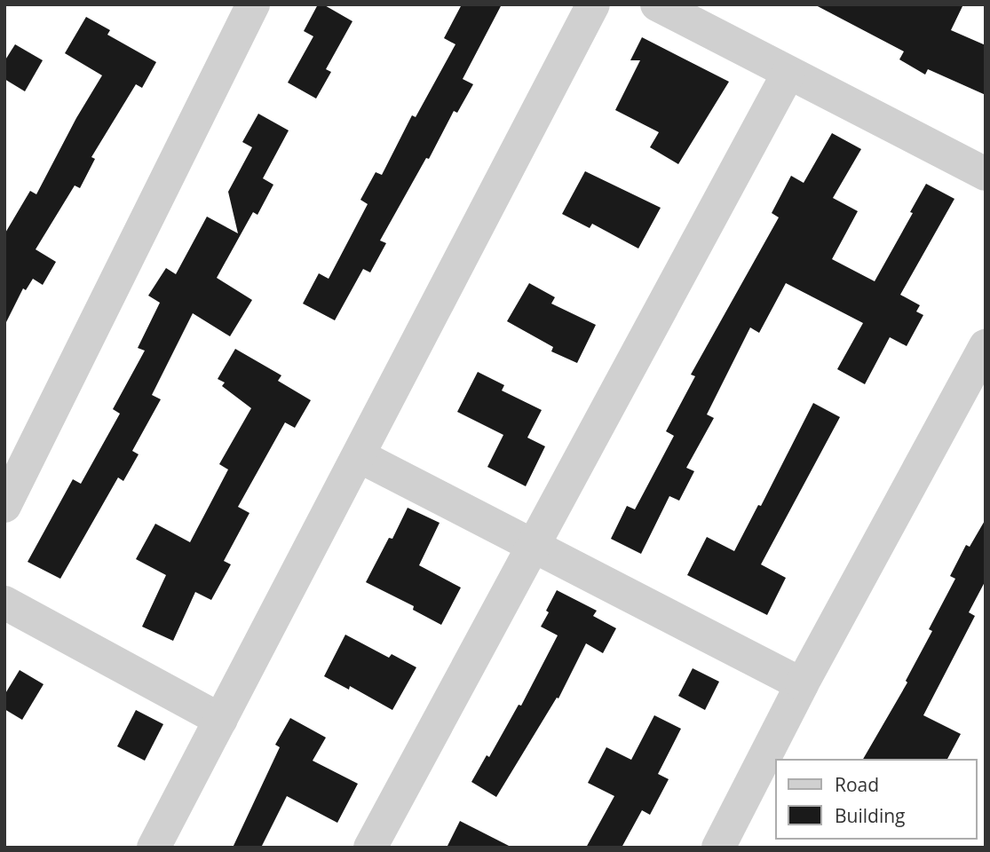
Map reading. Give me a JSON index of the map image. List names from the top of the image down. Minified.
{"legend":["Road","Building"]}
